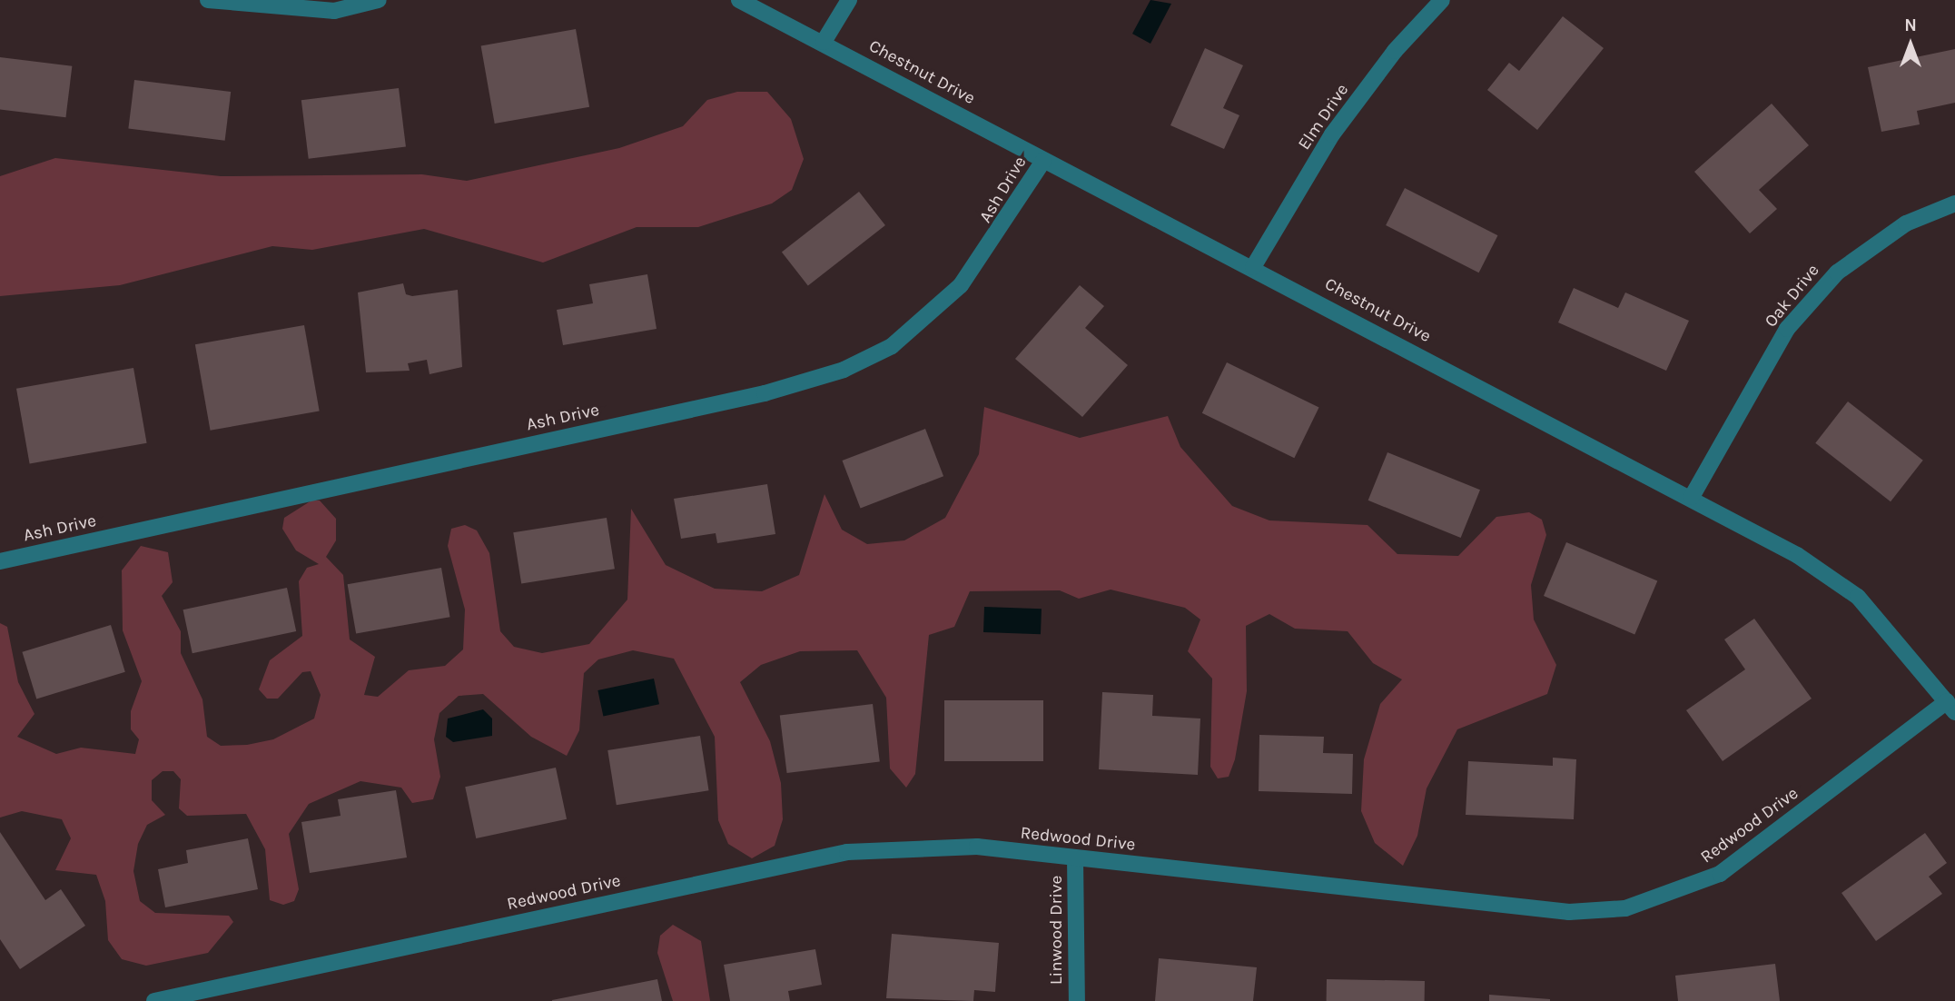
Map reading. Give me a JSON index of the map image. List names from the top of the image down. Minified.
{"streets":{"street":["Chestnut Drive","Elm Drive","Ash Drive","Oak Drive","Redwood Drive","Linwood Drive"]},"crossings":[["Chestnut Drive","Elm Drive"],["Chestnut Drive","Ash Drive"],["Chestnut Drive","Oak Drive"],["Chestnut Drive","Redwood Drive"],["Redwood Drive","Linwood Drive"]],"north":"top"}
